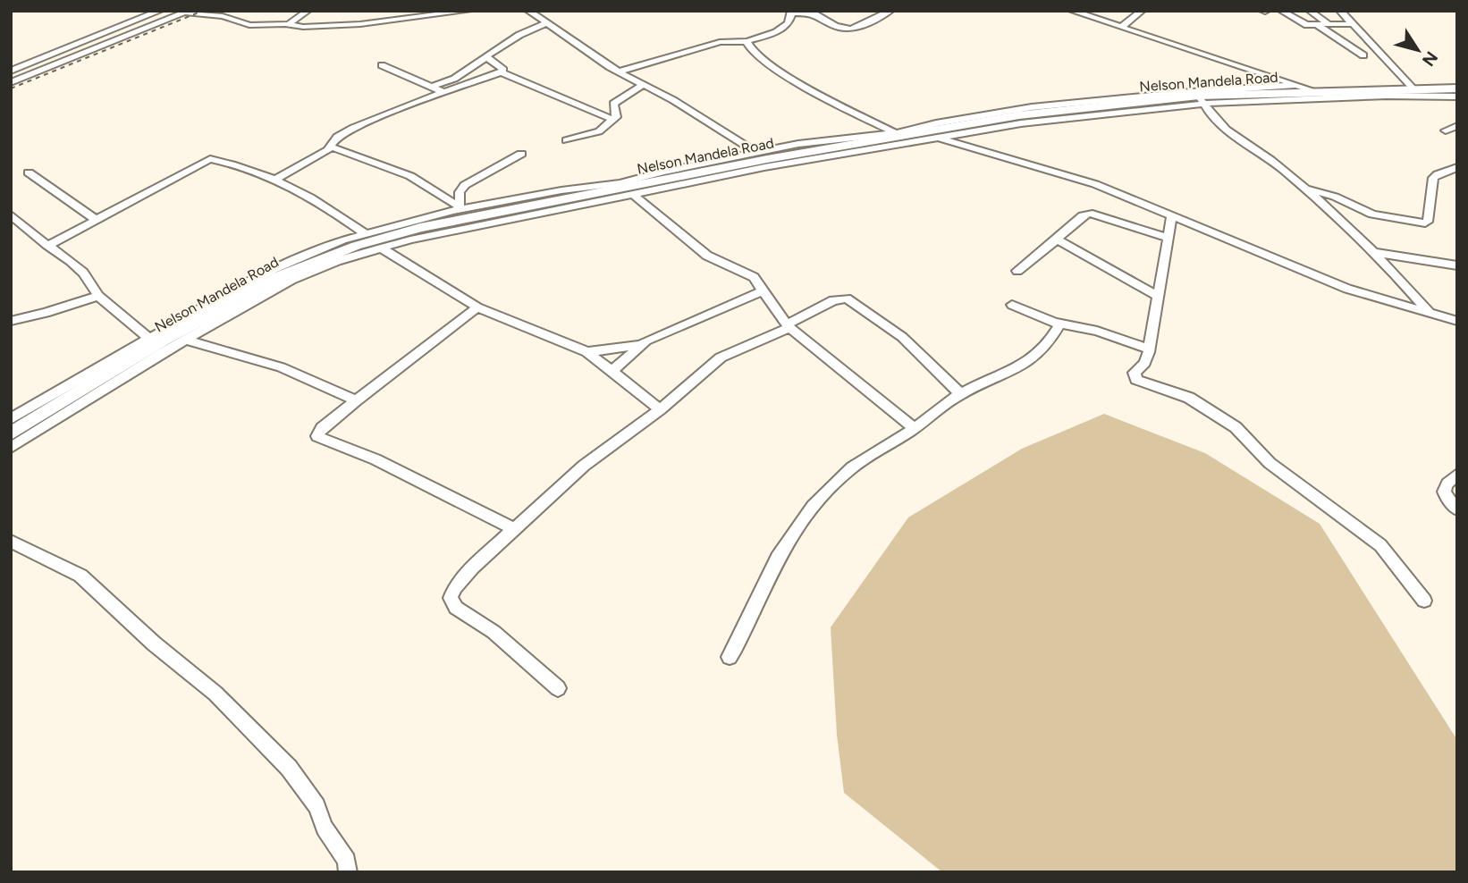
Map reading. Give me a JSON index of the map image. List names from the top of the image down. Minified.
{"streets":{"main road":["Nelson Mandela Road"]},"north":"bottom right"}
